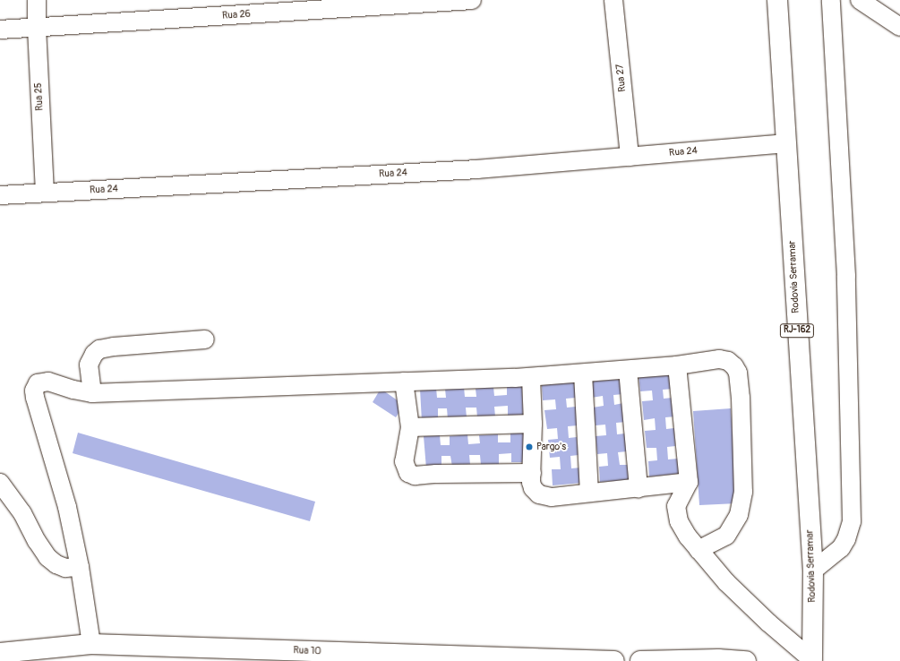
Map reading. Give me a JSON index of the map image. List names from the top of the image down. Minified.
{"streets":{"street":["Rua 26","Rua 27","Rua 25","Rua 24","Rodovia Serramar","RJ-162","Rua 10"]},"crossings":[["Rua 26","Rua 25"],["Rua 27","Rua 24"],["Rua 25","Rua 24"],["Rua 24","Rodovia Serramar"]],"places":["Pargo's"]}
